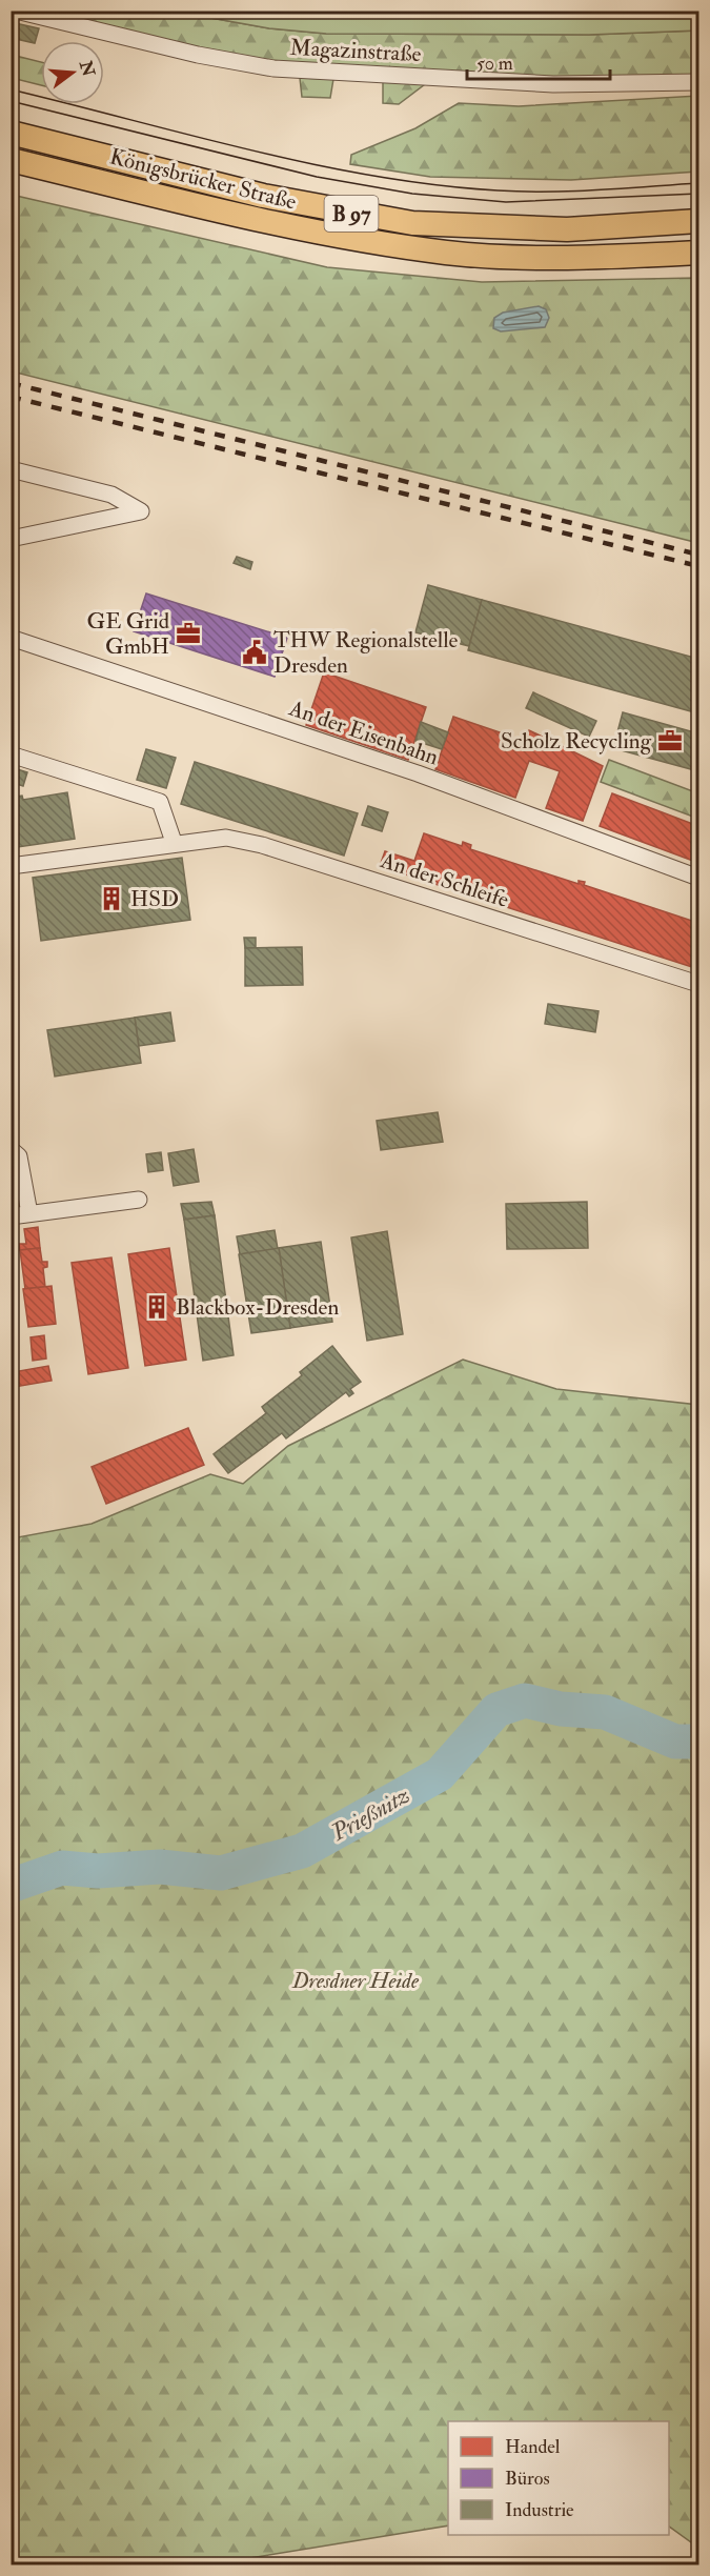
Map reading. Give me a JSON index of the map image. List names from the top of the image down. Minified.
{"streets":{"main road":["Königsbrücker Straße","B 97"],"street":["Magazinstraße","An der Eisenbahn","An der Schleife"]},"water":["Prießnitz"],"parks":["Dresdner Heide"],"places":{"office":["GE Grid GmbH","Scholz Recycling"],"public building":["THW Regionalstelle Dresden"],"building":["HSD","Blackbox-Dresden"]},"legend":["Handel","Büros","Industrie"],"scale_bar":"50 m","north":"right"}
